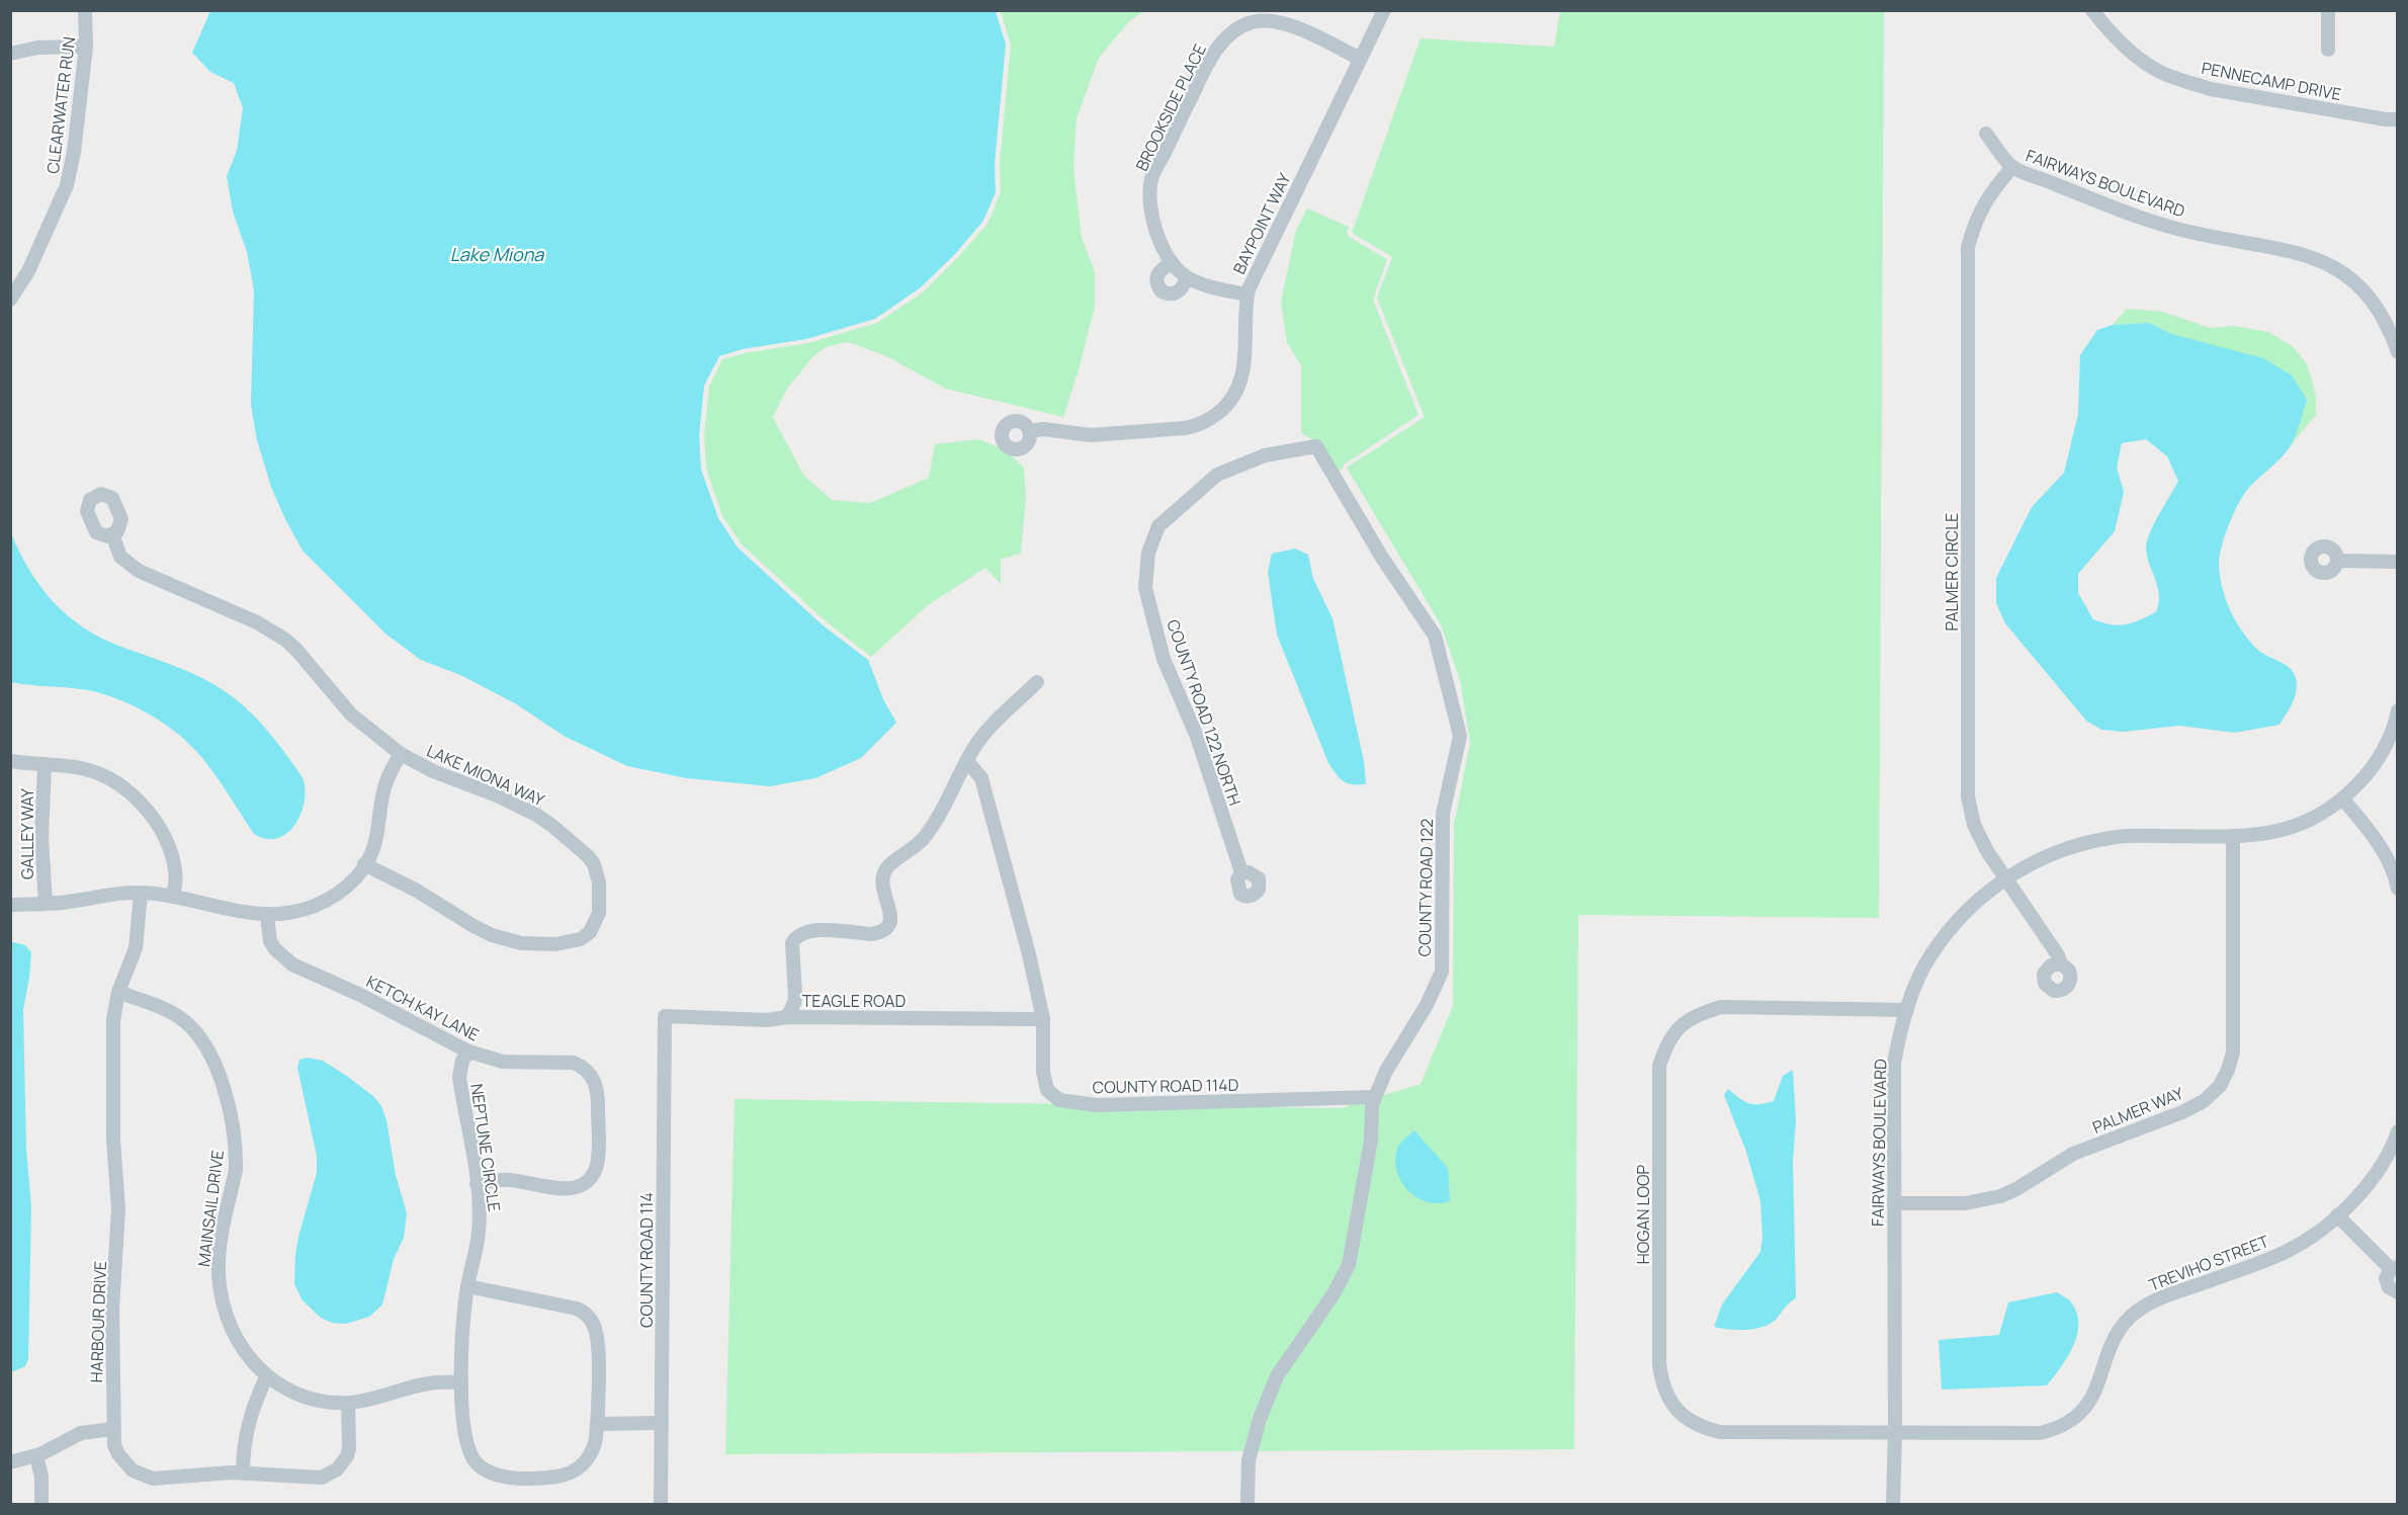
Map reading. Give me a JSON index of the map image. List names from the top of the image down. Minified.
{"streets":{"street":["PENNECAMP DRIVE","CLEARWATER RUN","BROOKSIDE PLACE","FAIRWAYS BOULEVARD","BAYPOINT WAY","PALMER CIRCLE","COUNTY ROAD 122 NORTH","LAKE MIONA WAY","GALLEY WAY","COUNTY ROAD 122","TEAGLE ROAD","KETCH KAY LANE","COUNTY ROAD 114D","PALMER WAY","NEPTUNE CIRCLE","MAINSAIL DRIVE","HOGAN LOOP","COUNTY ROAD 114","TREVIHO STREET","HARBOUR DRIVE"]},"crossings":[["BROOKSIDE PLACE","BAYPOINT WAY"],["FAIRWAYS BOULEVARD","PALMER CIRCLE"],["FAIRWAYS BOULEVARD","PALMER WAY"],["FAIRWAYS BOULEVARD","HOGAN LOOP"],["FAIRWAYS BOULEVARD","TREVIHO STREET"],["COUNTY ROAD 122 NORTH","COUNTY ROAD 122"],["COUNTY ROAD 122","COUNTY ROAD 114D"],["TEAGLE ROAD","COUNTY ROAD 114D"],["TEAGLE ROAD","COUNTY ROAD 114"],["KETCH KAY LANE","NEPTUNE CIRCLE"],["NEPTUNE CIRCLE","MAINSAIL DRIVE"],["MAINSAIL DRIVE","HARBOUR DRIVE"],["HOGAN LOOP","TREVIHO STREET"]],"water":["Lake Miona"]}
